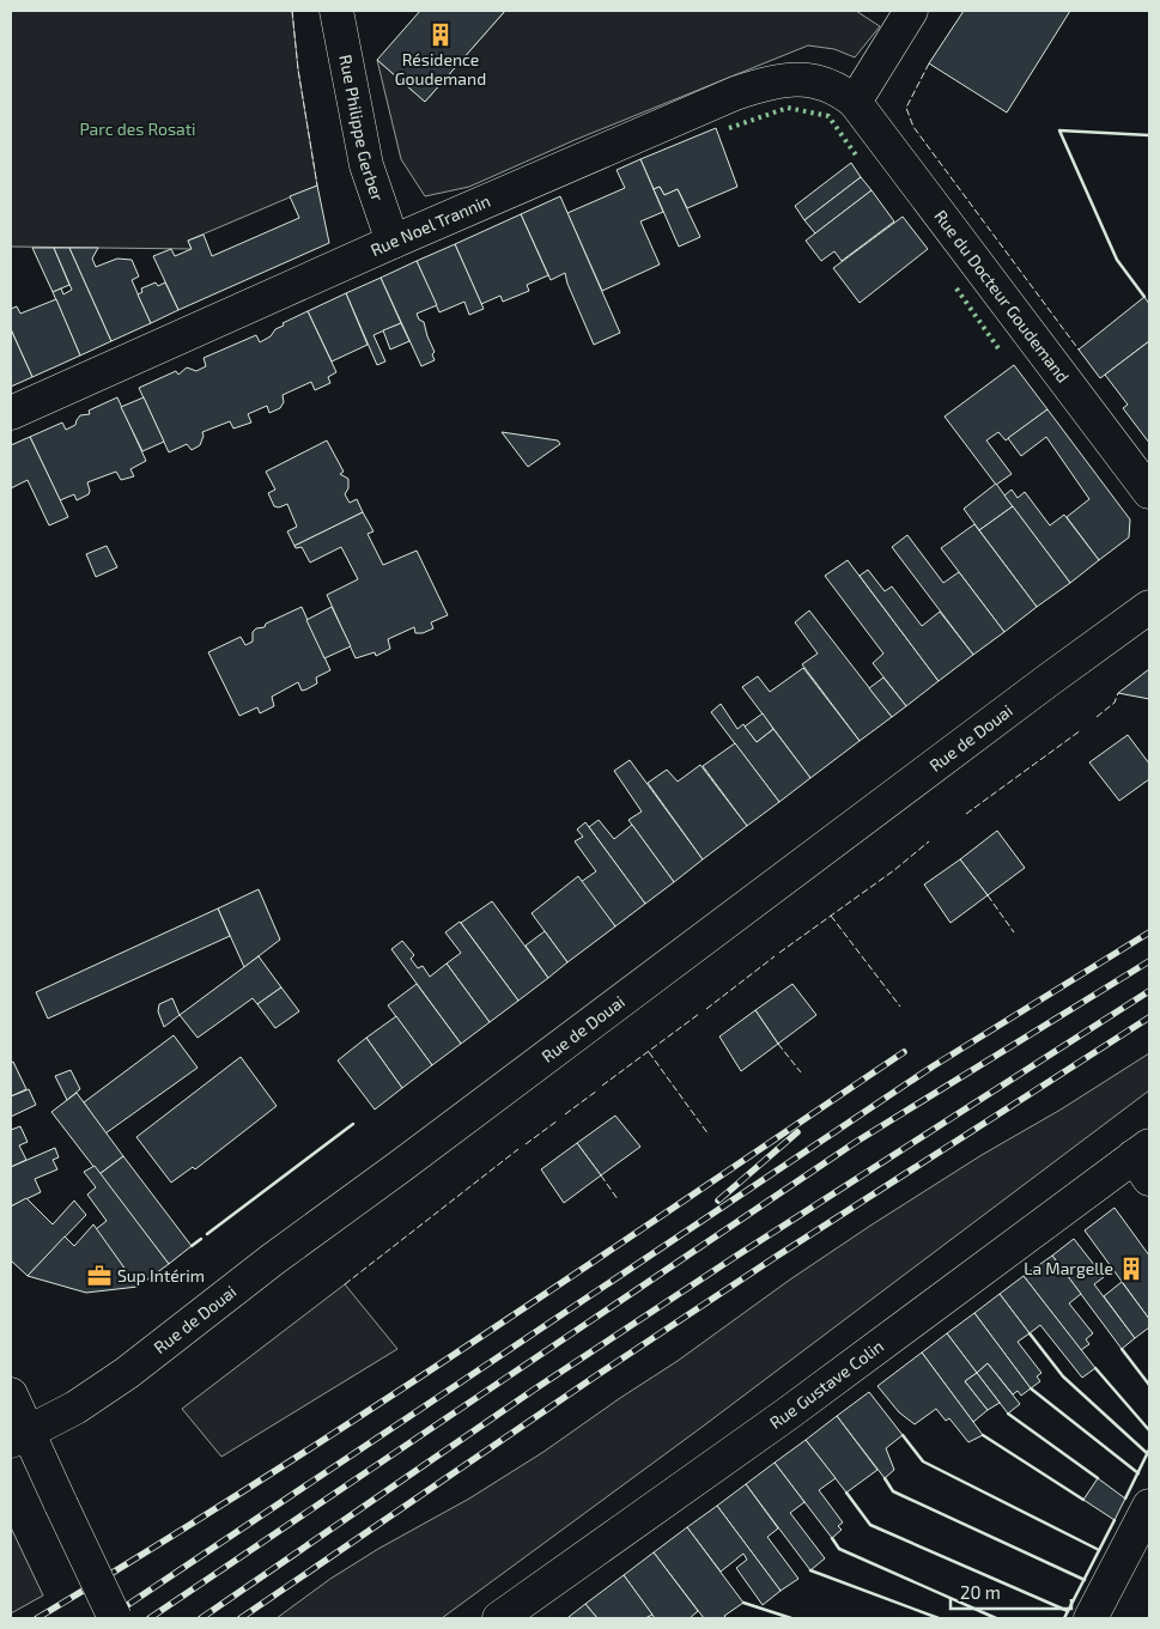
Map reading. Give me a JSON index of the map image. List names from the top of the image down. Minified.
{"streets":{"street":["Rue Philippe Gerber","Rue Noel Trannin","Rue du Docteur Goudemand","Rue de Douai","Rue Gustave Colin"]},"crossings":[["Rue Philippe Gerber","Rue Noel Trannin"],["Rue Noel Trannin","Rue du Docteur Goudemand"]],"parks":["Parc des Rosati"],"places":{"building":["Résidence Goudemand","La Margelle"],"office":["Sup Intérim"]},"scale_bar":"20 m"}
